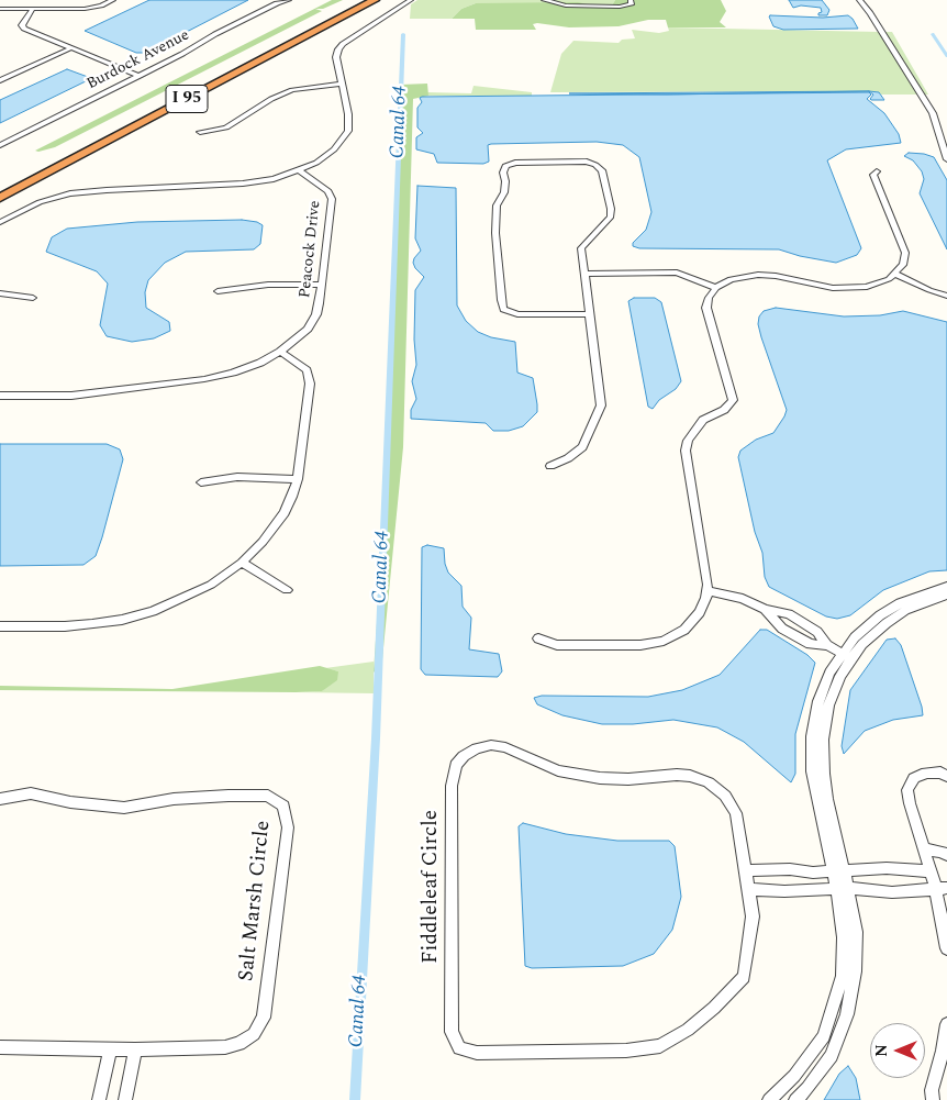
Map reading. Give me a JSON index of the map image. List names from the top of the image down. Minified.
{"streets":{"highway":["I 95"],"street":["Burdock Avenue","Peacock Drive","Fiddleleaf Circle","Salt Marsh Circle"]},"water":["Canal 64"],"north":"left"}
